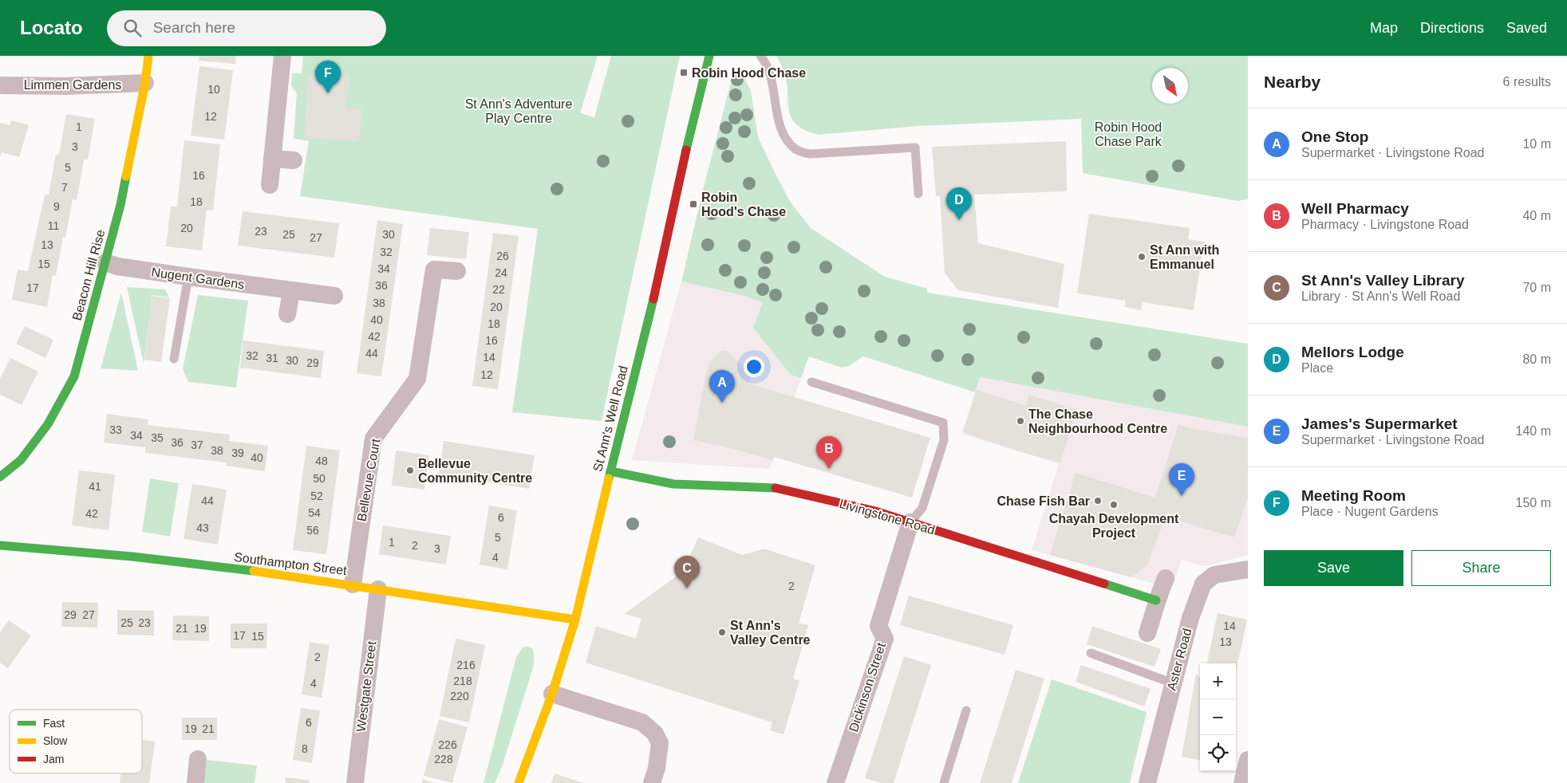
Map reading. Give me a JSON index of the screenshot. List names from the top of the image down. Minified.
{"streets":{"street":["Limmen Gardens","Beacon Hill Rise","Nugent Gardens","St Ann's Well Road","Bellevue Court","Livingstone Road","Southampton Street","Aster Road","Westgate Street","Dickinson Street"]},"crossings":[["Limmen Gardens","Beacon Hill Rise"],["Beacon Hill Rise","Nugent Gardens"],["St Ann's Well Road","Livingstone Road"],["St Ann's Well Road","Southampton Street"],["Bellevue Court","Southampton Street"],["Livingstone Road","Dickinson Street"],["Southampton Street","Westgate Street"]],"parks":["St Ann's Adventure Play Centre","Robin Hood Chase Park"],"places":{"transit":["Robin Hood Chase","Robin Hood's Chase"],"other":["St Ann with Emmanuel","The Chase Neighbourhood Centre","Bellevue Community Centre","Chase Fish Bar","Chayah Development Project","St Ann's Valley Centre"]},"house_numbers":["10","12","1","3","5","16","7","18","9","11","20","23","25","30","27","13","32","26","15","34","24","36","17","22","38","20","40","18","42","16","44","32","14","31","30","29","12","33","34","35","36","37","38","39","40","48","50","41","52","44","54","42","6","43","56","5","1","2","3","4","2","29","27","25","23","14","21","19","17","15","13","2","216","218","4","220","6","19","21","226","8","228"],"legend":["Fast","Slow","Jam"],"north":"bottom right","page":{"header":"Locato","search":"Search here","nav":["Map","Directions","Saved"],"heading":["Nearby","6 results"],"pins":["F","D","A","B","E","C"],"list":[{"mark":"A","name":"One Stop","note":"Supermarket · Livingstone Road","value":"10 m"},{"mark":"B","name":"Well Pharmacy","note":"Pharmacy · Livingstone Road","value":"40 m"},{"mark":"C","name":"St Ann's Valley Library","note":"Library · St Ann's Well Road","value":"70 m"},{"mark":"D","name":"Mellors Lodge","note":"Place","value":"80 m"},{"mark":"E","name":"James's Supermarket","note":"Supermarket · Livingstone Road","value":"140 m"},{"mark":"F","name":"Meeting Room","note":"Place · Nugent Gardens","value":"150 m"}],"buttons":["Save","Share"],"map_buttons":["+","−"]}}
